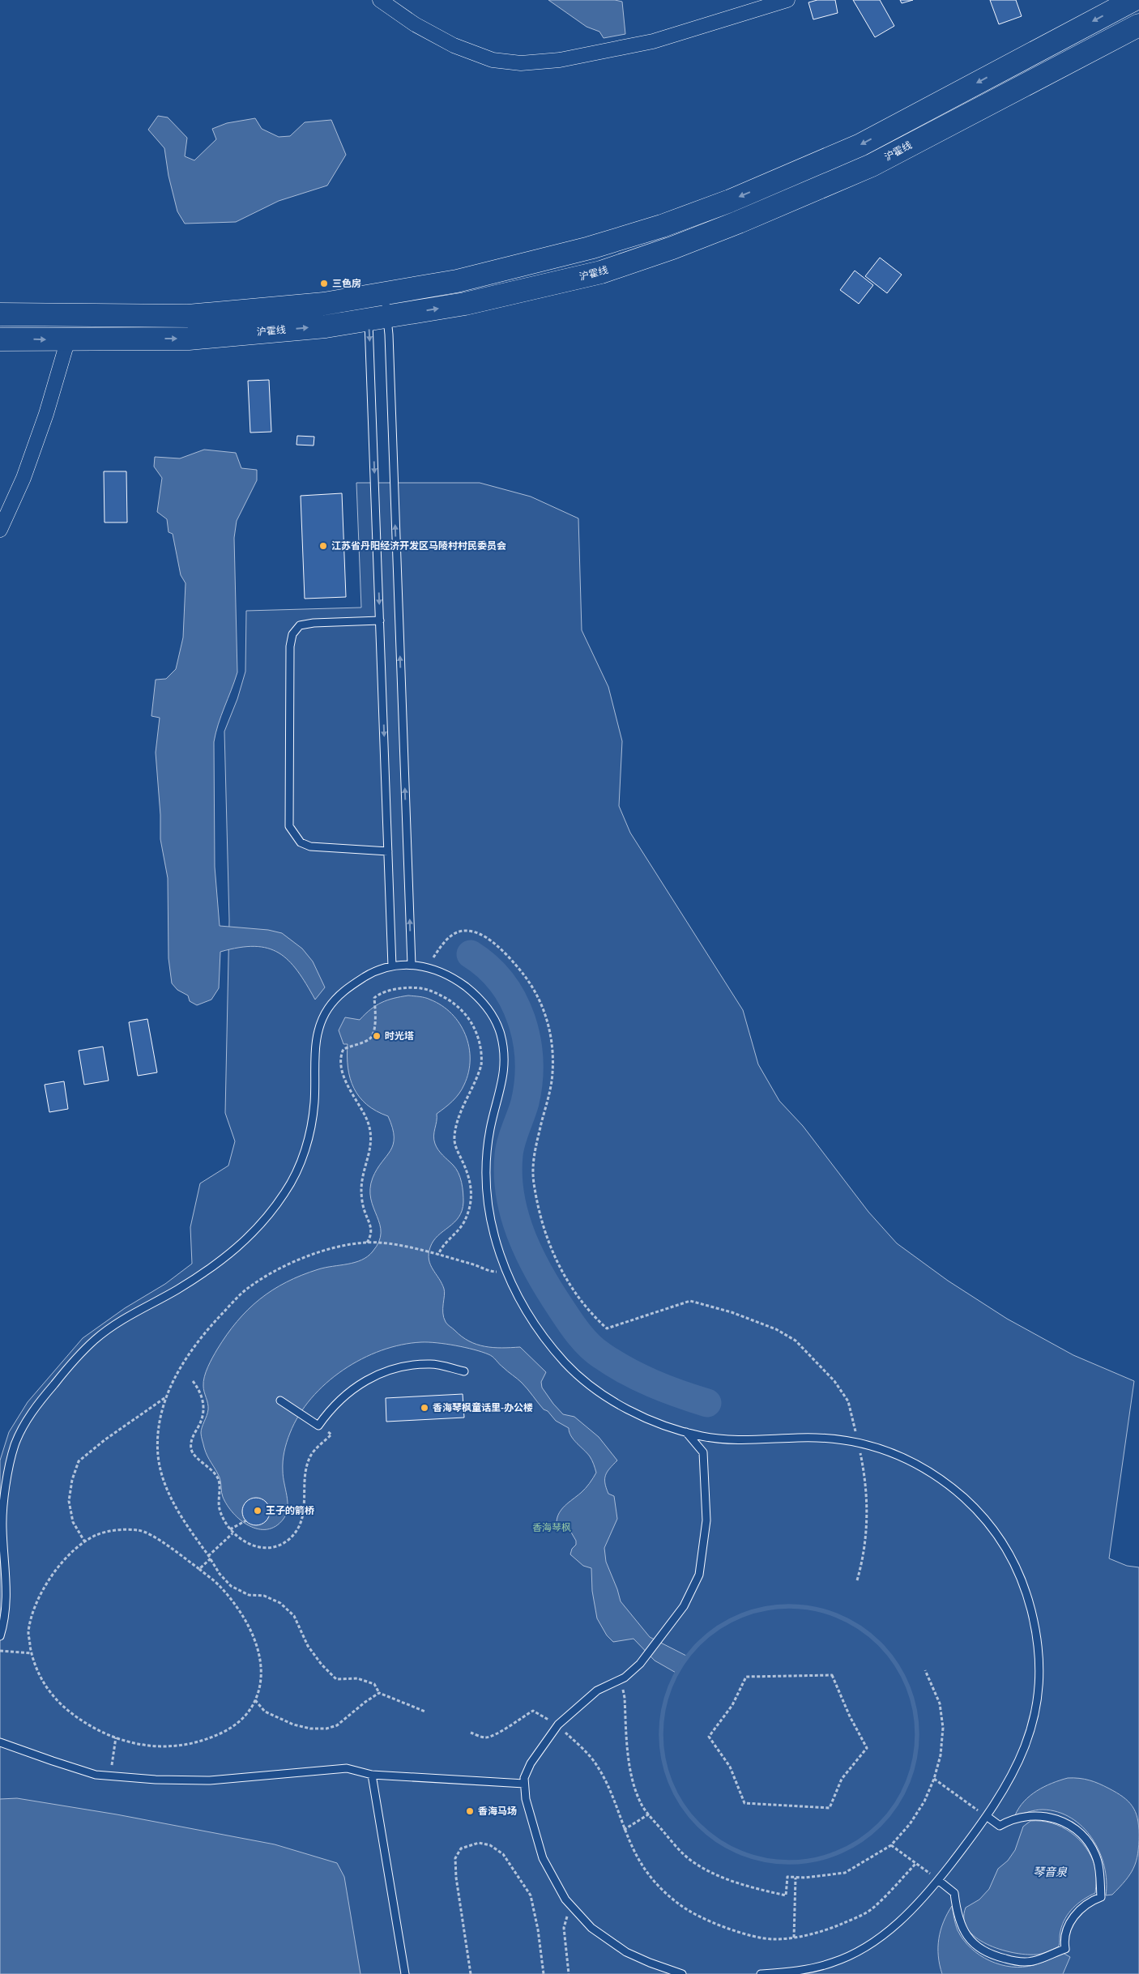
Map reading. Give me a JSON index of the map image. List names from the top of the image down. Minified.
{"streets":{"highway":["沪霍线"]},"water":["琴音泉"],"parks":["香海琴枫"],"places":["三色房","江苏省丹阳经济开发区马陵村村民委员会","时光塔","香海琴枫童话里-办公楼","王子的箭桥","香海马场"]}
